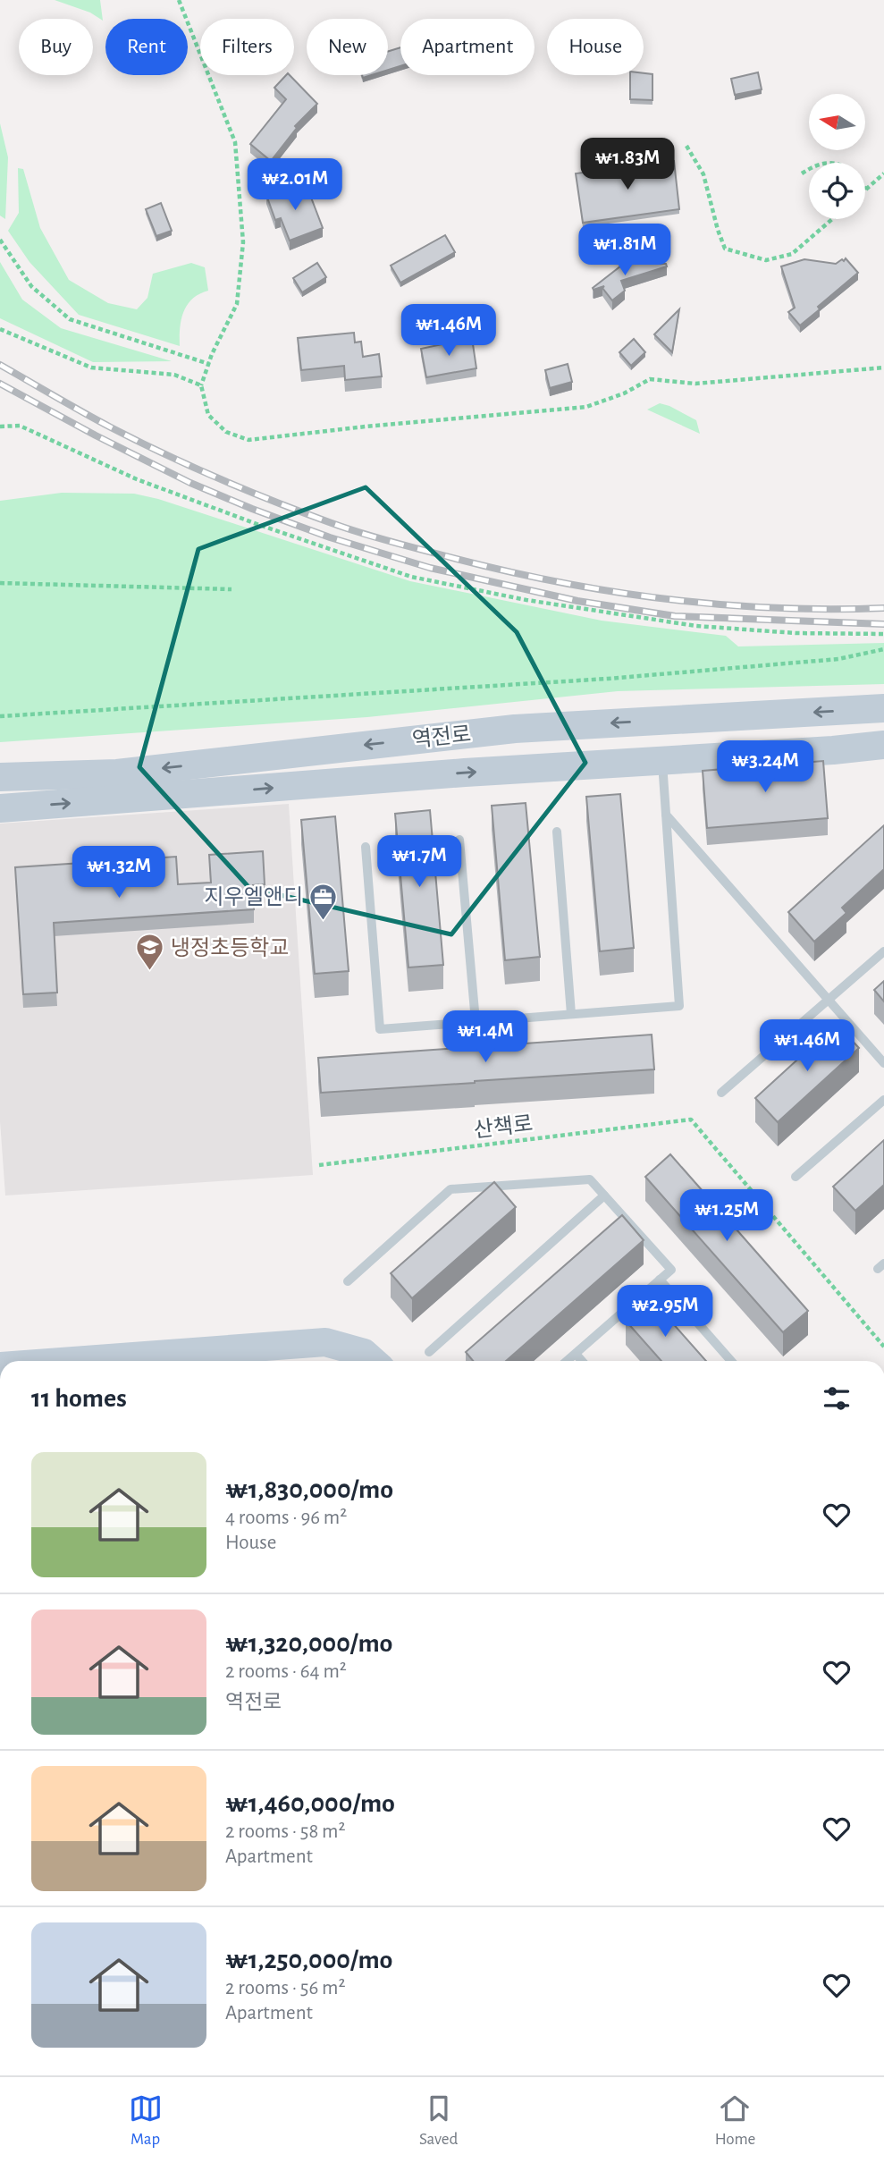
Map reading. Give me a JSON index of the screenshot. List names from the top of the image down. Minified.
{"streets":{"main road":["역전로"],"path":["산책로"]},"places":{"office":["지우엘앤디"],"school or university":["냉정초등학교"]},"north":"left","page":{"chip":["Buy","Rent","Filters","New","Apartment","House"],"price":["₩1.83M","₩2.01M","₩1.81M","₩1.46M","₩3.24M","₩1.7M","₩1.32M","₩1.4M","₩1.46M","₩1.25M","₩2.95M"],"heading":"11 homes","list":[{"name":"₩1,830,000/mo","note":"4 rooms · 96 m² · House"},{"name":"₩1,320,000/mo","note":"2 rooms · 64 m² · 역전로"},{"name":"₩1,460,000/mo","note":"2 rooms · 58 m² · Apartment"},{"name":"₩1,250,000/mo","note":"2 rooms · 56 m² · Apartment"}],"tabs":["Map","Saved","Home"]}}
